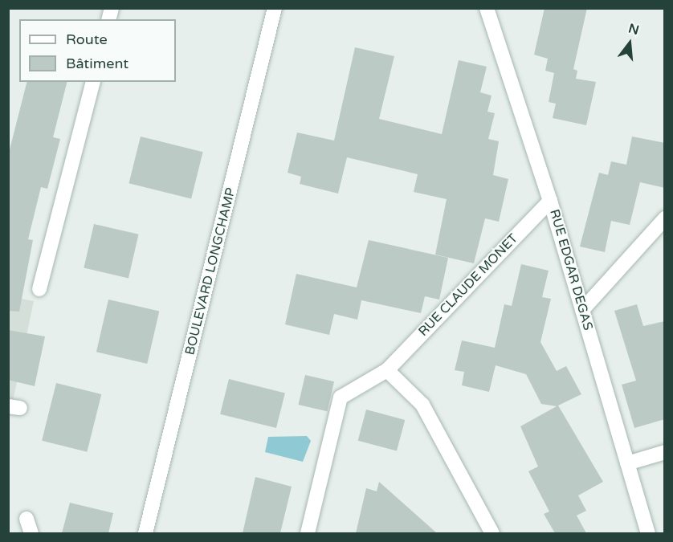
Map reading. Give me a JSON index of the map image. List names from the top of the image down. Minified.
{"streets":{"street":["RUE EDGAR DEGAS","BOULEVARD LONGCHAMP","RUE CLAUDE MONET"]},"crossings":[["RUE EDGAR DEGAS","RUE CLAUDE MONET"]],"legend":["Route","Bâtiment"],"north":"top"}
